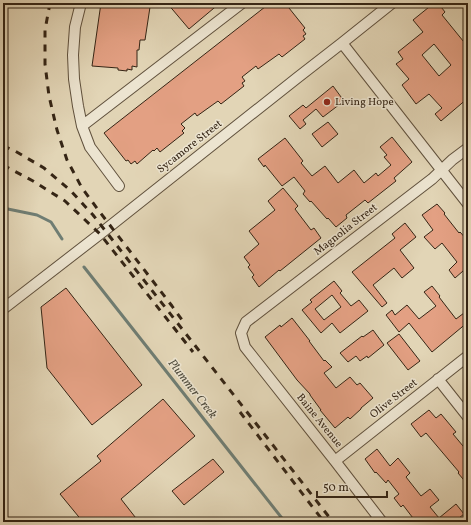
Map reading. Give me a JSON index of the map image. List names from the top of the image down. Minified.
{"streets":{"street":["Sycamore Street","Magnolia Street","Olive Street","Baine Avenue"]},"crossings":[["Magnolia Street","Baine Avenue"],["Olive Street","Baine Avenue"]],"water":["Plummer Creek"],"places":["Living Hope"],"scale_bar":"50 m"}
